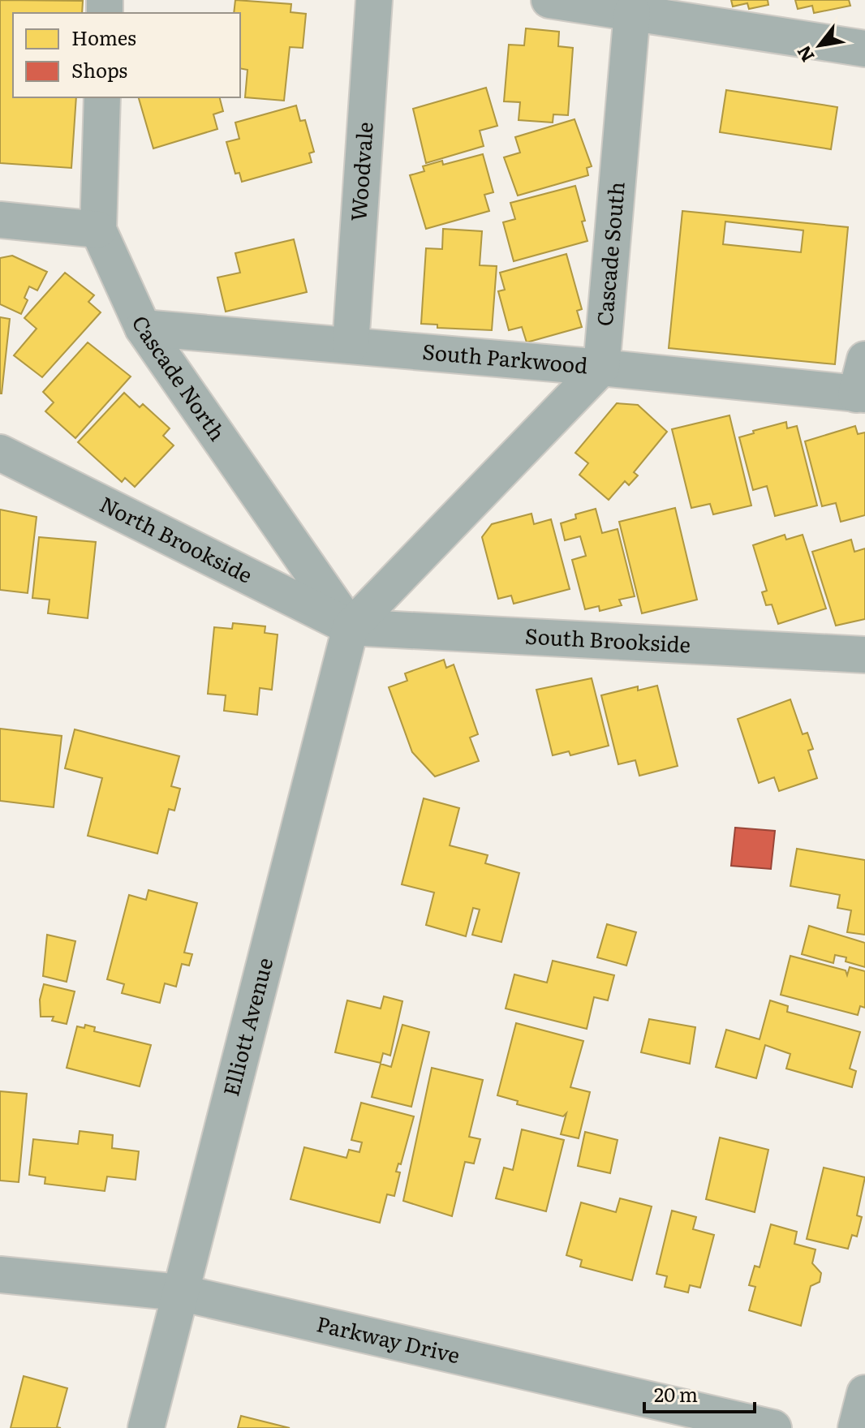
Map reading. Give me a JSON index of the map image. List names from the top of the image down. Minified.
{"streets":{"street":["Woodvale","Cascade South","South Parkwood","Cascade North","North Brookside","South Brookside","Elliott Avenue","Parkway Drive"]},"crossings":[["Woodvale","South Parkwood"],["Cascade South","South Parkwood"],["South Parkwood","Cascade North"],["Cascade North","North Brookside"],["Cascade North","South Brookside"],["Cascade North","Elliott Avenue"],["North Brookside","South Brookside"],["North Brookside","Elliott Avenue"],["South Brookside","Elliott Avenue"],["Elliott Avenue","Parkway Drive"]],"legend":["Homes","Shops"],"scale_bar":"20 m","north":"bottom left"}
